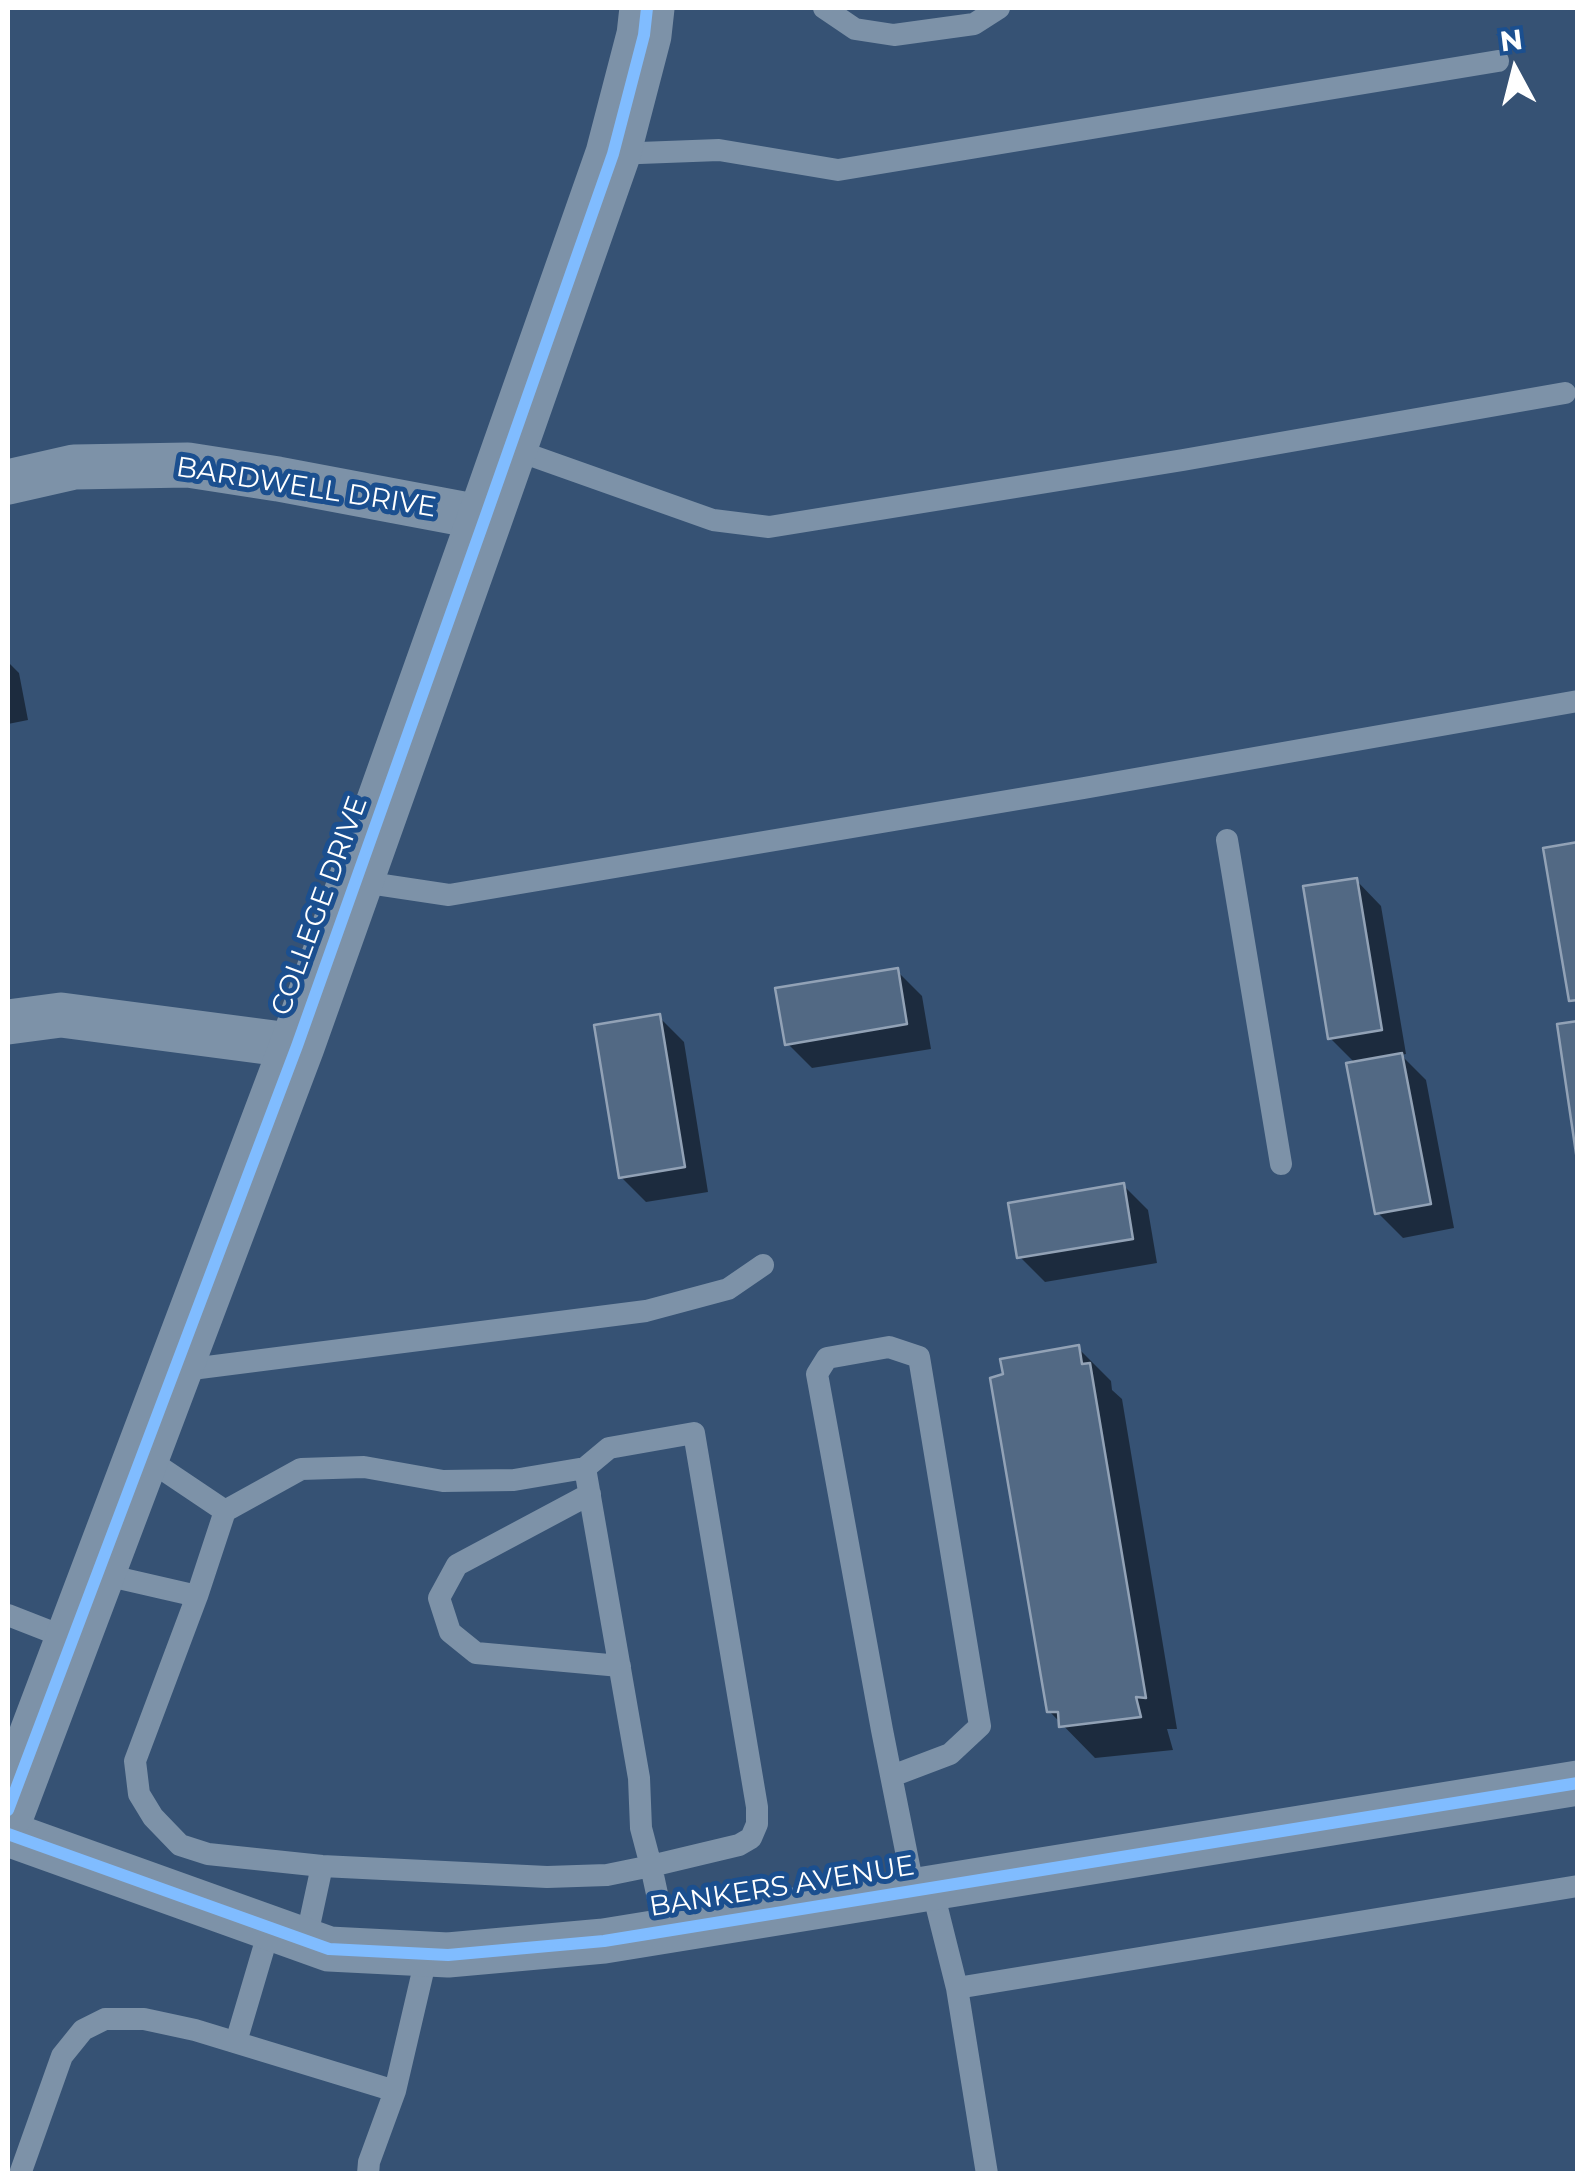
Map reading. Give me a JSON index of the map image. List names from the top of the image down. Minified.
{"streets":{"street":["BARDWELL DRIVE","COLLEGE DRIVE","BANKERS AVENUE"]},"crossings":[["BARDWELL DRIVE","COLLEGE DRIVE"]],"north":"top"}
